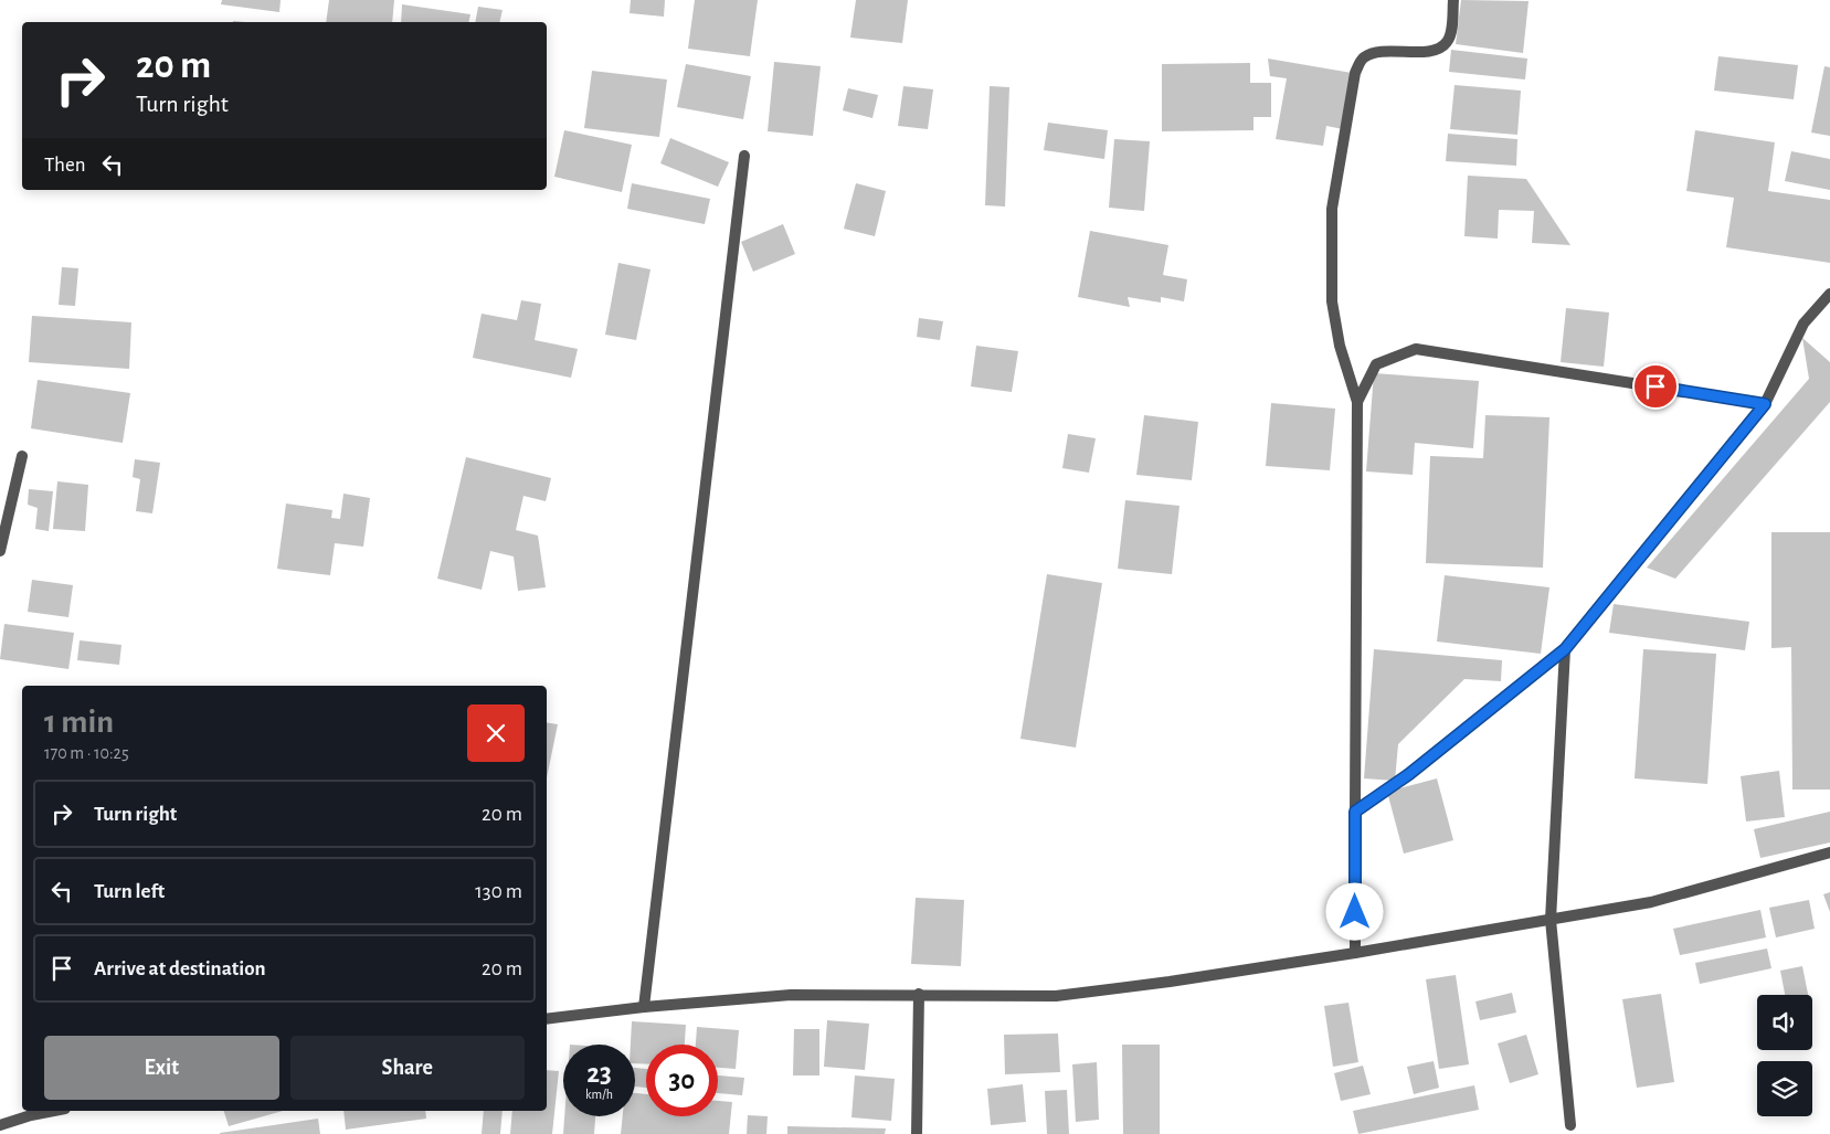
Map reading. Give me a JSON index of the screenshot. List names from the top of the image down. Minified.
{"page":{"turn":["20 m","Turn right"],"then":"Then","heading":["1 min","170 m · 10:25"],"list":[{"name":"Turn right","value":"20 m"},{"name":"Turn left","value":"130 m"},{"name":"Arrive at destination","value":"20 m"}],"buttons":["Exit","Share"],"speed":"23 km/h","limit":"30"}}
